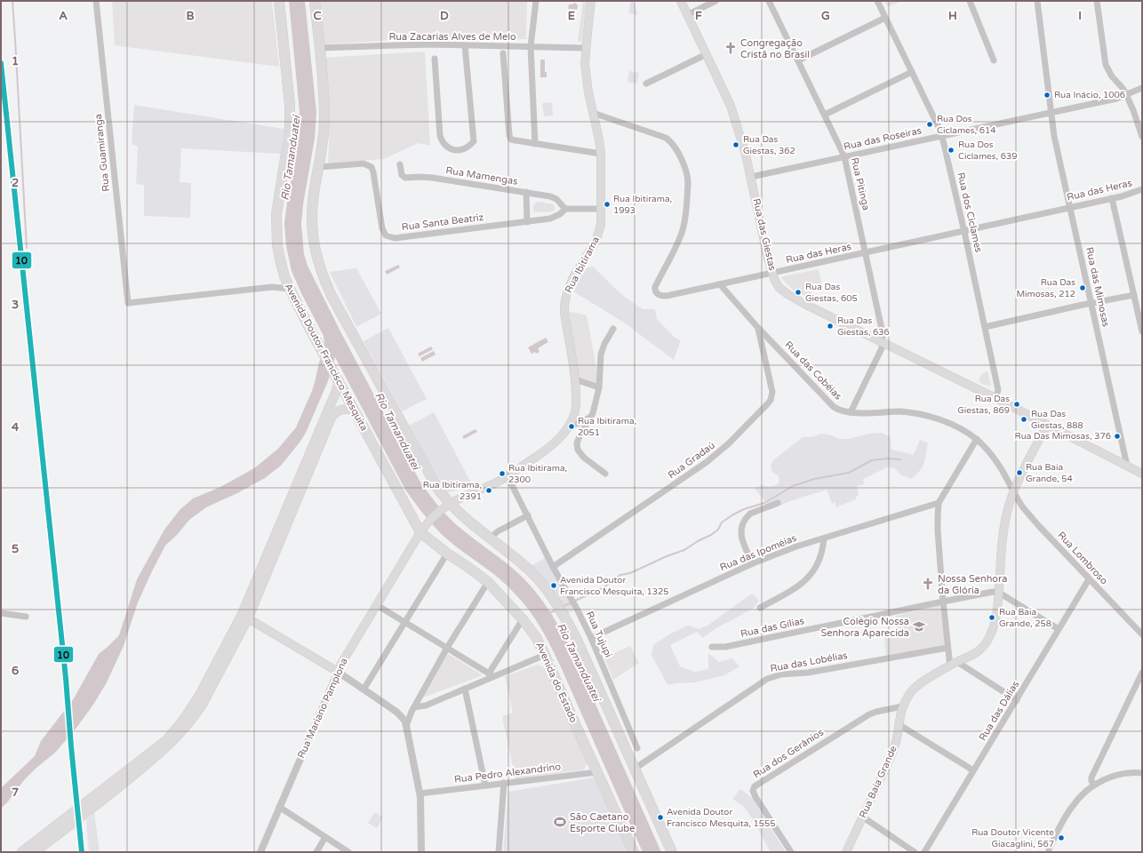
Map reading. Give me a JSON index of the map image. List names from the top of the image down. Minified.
{"streets":{"highway":["Avenida Doutor Francisco Mesquita","Avenida do Estado"],"main road":["Rua das Giestas","Rua Ibitirama","Rua Mariano Pamplona","Rua Baía Grande"],"street":["Rua Zacarias Alves de Melo","Rua das Roseiras","Rua Guamiranga","Rua Mamengas","Rua Pitinga","Rua das Heras","Rua dos Ciclames","Rua Santa Beatriz","Rua das Mimosas","Rua das Cobéias","Rua Gradaú","Rua das Ipoméias","Rua Lombroso","Rua das Gílias","Rua Tujupi","Rua das Lobélias","Rua das Dálias","Rua dos Gerânios","Rua Pedro Alexandrino"]},"crossings":[["Rua Zacarias Alves de Melo","Rua Ibitirama"],["Rua das Roseiras","Rua Pitinga"],["Rua das Roseiras","Rua dos Ciclames"],["Rua das Roseiras","Rua das Giestas"],["Rua das Roseiras","Rua das Mimosas"],["Rua Mamengas","Rua Santa Beatriz"],["Rua Pitinga","Rua das Heras"],["Rua Pitinga","Rua das Giestas"],["Rua das Heras","Rua dos Ciclames"],["Rua das Heras","Rua das Giestas"],["Rua das Heras","Rua Ibitirama"],["Rua das Heras","Rua das Mimosas"],["Rua das Heras","Rua das Cobéias"],["Rua dos Ciclames","Rua das Giestas"],["Rua das Giestas","Rua das Mimosas"],["Rua das Giestas","Rua Baía Grande"],["Rua Ibitirama","Rua Tujupi"],["Rua Ibitirama","Rua Mariano Pamplona"],["Avenida Doutor Francisco Mesquita","Avenida do Estado"],["Avenida Doutor Francisco Mesquita","Rua Mariano Pamplona"],["Rua das Cobéias","Rua Gradaú"],["Rua das Cobéias","Rua Lombroso"],["Rua das Cobéias","Rua Baía Grande"],["Rua Gradaú","Rua Tujupi"],["Rua das Ipoméias","Rua Tujupi"],["Rua Lombroso","Rua das Dálias"],["Rua Lombroso","Rua Baía Grande"],["Rua das Gílias","Rua Baía Grande"],["Avenida do Estado","Rua Mariano Pamplona"],["Avenida do Estado","Rua Pedro Alexandrino"],["Rua dos Gerânios","Rua Baía Grande"]],"water":["Rio Tamanduateí"],"places":{"church":["Congregação Cristã no Brasil","Nossa Senhora da Glória"],"other":["Rua Inácio, 1006","Rua Dos Ciclames, 614","Rua Das Giestas, 362","Rua Dos Ciclames, 639","Rua Ibitirama, 1993","Rua Das Mimosas, 212","Rua Das Giestas, 605","Rua Das Giestas, 636","Rua Das Giestas, 869","Rua Das Giestas, 888","Rua Ibitirama, 2051","Rua Das Mimosas, 376","Rua Baia Grande, 54","Rua Ibitirama, 2300","Rua Ibitirama, 2391","Avenida Doutor Francisco Mesquita, 1325","Rua Baia Grande, 258","Avenida Doutor Francisco Mesquita, 1555","Rua Doutor Vicente Giacaglini, 567"],"school or university":["Colégio Nossa Senhora Aparecida"],"sports":["São Caetano Esporte Clube"]},"lines":["transit line 10"],"grid":{"columns":["A","B","C","D","E","F","G","H","I"],"rows":["1","2","3","4","5","6","7"]}}
